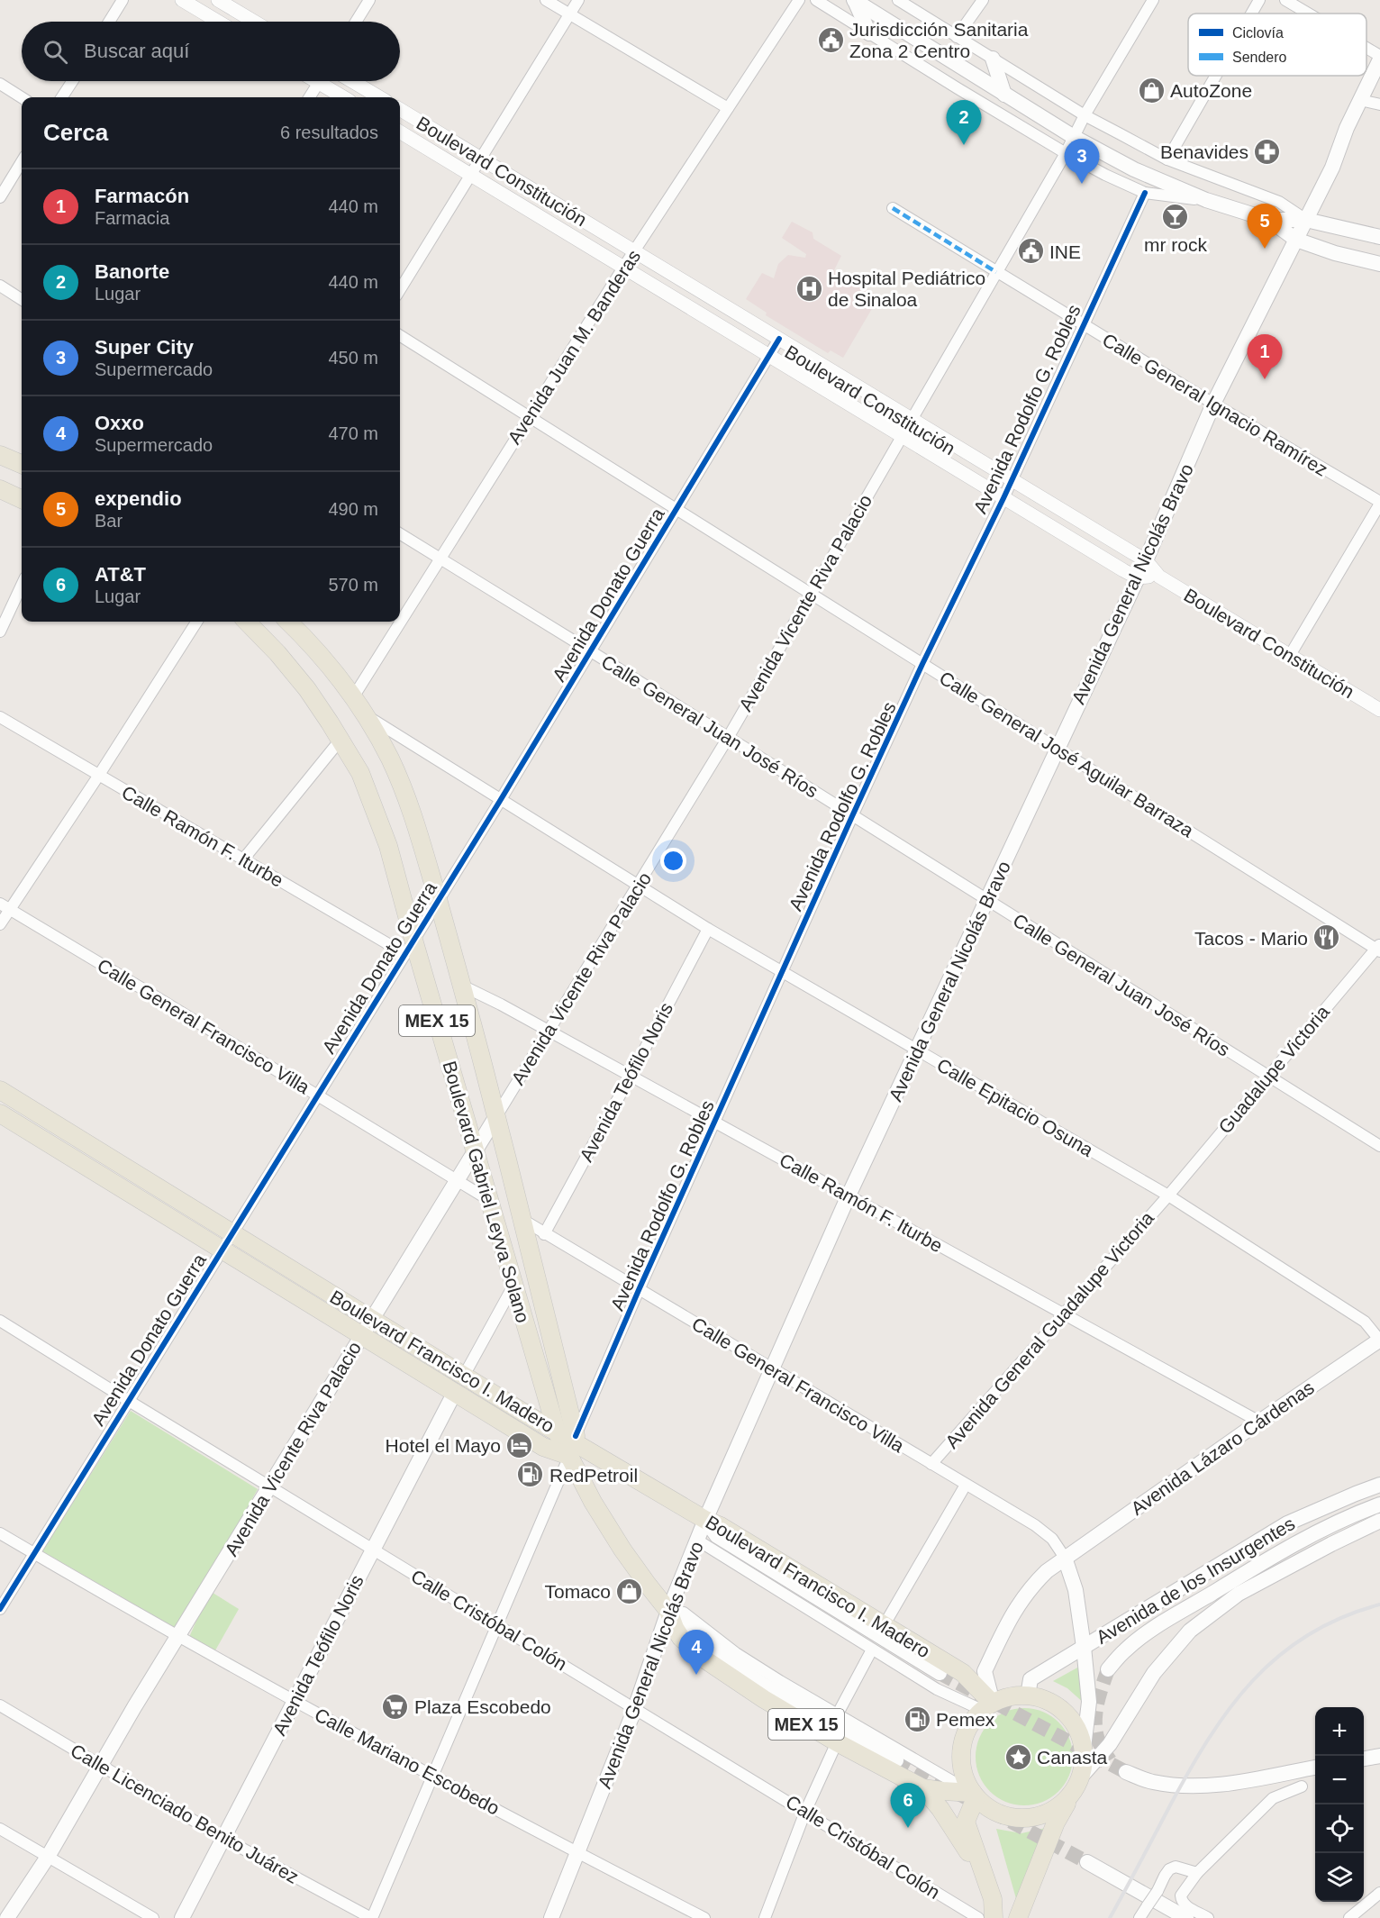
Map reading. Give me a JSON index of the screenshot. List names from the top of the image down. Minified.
{"streets":{"main road":["Avenida General Nicolás Bravo","Avenida Vicente Riva Palacio","MEX 15","Avenida Teófilo Noris","Boulevard Gabriel Leyva Solano","Boulevard Francisco I. Madero","Avenida Lázaro Cárdenas","Avenida de los Insurgentes"],"street":["Boulevard Constitución","Avenida Juan M. Banderas","Calle General Ignacio Ramírez","Avenida Rodolfo G. Robles","Avenida Donato Guerra","Calle General Juan José Ríos","Calle General José Aguilar Barraza","Calle Ramón F. Iturbe","Calle General Francisco Villa","Guadalupe Victoria","Calle Epitacio Osuna","Avenida General Guadalupe Victoria","Calle Cristóbal Colón","Calle Mariano Escobedo","Calle Licenciado Benito Juárez"]},"crossings":[["Boulevard Constitución","Avenida Juan M. Banderas"],["Boulevard Constitución","Avenida Rodolfo G. Robles"],["Boulevard Constitución","Avenida General Nicolás Bravo"],["Boulevard Constitución","Avenida Donato Guerra"],["Boulevard Constitución","Avenida Vicente Riva Palacio"],["Avenida Juan M. Banderas","Calle General Juan José Ríos"],["Avenida Juan M. Banderas","Calle General José Aguilar Barraza"],["Avenida Juan M. Banderas","Boulevard Gabriel Leyva Solano"],["Calle General Ignacio Ramírez","Avenida Rodolfo G. Robles"],["Calle General Ignacio Ramírez","Avenida General Nicolás Bravo"],["Calle General Ignacio Ramírez","Avenida Vicente Riva Palacio"],["Avenida Rodolfo G. Robles","Calle General Juan José Ríos"],["Avenida Rodolfo G. Robles","Calle General José Aguilar Barraza"],["Avenida Rodolfo G. Robles","Calle Ramón F. Iturbe"],["Avenida Rodolfo G. Robles","Calle General Francisco Villa"],["Avenida Rodolfo G. Robles","Calle Epitacio Osuna"],["Avenida Rodolfo G. Robles","Boulevard Gabriel Leyva Solano"],["Avenida Rodolfo G. Robles","Boulevard Francisco I. Madero"],["Avenida Rodolfo G. Robles","Calle Cristóbal Colón"],["Avenida Rodolfo G. Robles","Calle Mariano Escobedo"],["Avenida Rodolfo G. Robles","Calle Licenciado Benito Juárez"],["Avenida General Nicolás Bravo","Calle General Juan José Ríos"],["Avenida General Nicolás Bravo","Calle General José Aguilar Barraza"],["Avenida General Nicolás Bravo","Calle Ramón F. Iturbe"],["Avenida General Nicolás Bravo","Calle General Francisco Villa"],["Avenida General Nicolás Bravo","Calle Epitacio Osuna"],["Avenida General Nicolás Bravo","Boulevard Gabriel Leyva Solano"],["Avenida General Nicolás Bravo","Boulevard Francisco I. Madero"],["Avenida General Nicolás Bravo","Calle Cristóbal Colón"],["Avenida General Nicolás Bravo","Calle Mariano Escobedo"],["Avenida Donato Guerra","Calle General Juan José Ríos"],["Avenida Donato Guerra","Calle General José Aguilar Barraza"],["Avenida Donato Guerra","Calle Ramón F. Iturbe"],["Avenida Donato Guerra","Calle General Francisco Villa"],["Avenida Donato Guerra","Calle Epitacio Osuna"],["Avenida Donato Guerra","Boulevard Gabriel Leyva Solano"],["Avenida Donato Guerra","Boulevard Francisco I. Madero"],["Avenida Donato Guerra","Calle Cristóbal Colón"],["Avenida Donato Guerra","Calle Mariano Escobedo"],["Avenida Vicente Riva Palacio","Calle General Juan José Ríos"],["Avenida Vicente Riva Palacio","Calle General José Aguilar Barraza"],["Avenida Vicente Riva Palacio","Calle Ramón F. Iturbe"],["Avenida Vicente Riva Palacio","Calle General Francisco Villa"],["Avenida Vicente Riva Palacio","Calle Epitacio Osuna"],["Avenida Vicente Riva Palacio","Boulevard Gabriel Leyva Solano"],["Avenida Vicente Riva Palacio","Boulevard Francisco I. Madero"],["Avenida Vicente Riva Palacio","Calle Cristóbal Colón"],["Avenida Vicente Riva Palacio","Calle Mariano Escobedo"],["Avenida Vicente Riva Palacio","Calle Licenciado Benito Juárez"],["Calle General Juan José Ríos","Guadalupe Victoria"],["Calle General José Aguilar Barraza","Guadalupe Victoria"],["Calle Ramón F. Iturbe","Avenida Teófilo Noris"],["Calle Ramón F. Iturbe","Boulevard Gabriel Leyva Solano"],["Calle Ramón F. Iturbe","Avenida General Guadalupe Victoria"],["Calle Ramón F. Iturbe","Avenida Lázaro Cárdenas"],["Calle General Francisco Villa","Avenida Teófilo Noris"],["Calle General Francisco Villa","Boulevard Gabriel Leyva Solano"],["Calle General Francisco Villa","Avenida General Guadalupe Victoria"],["Calle General Francisco Villa","Avenida Lázaro Cárdenas"],["Guadalupe Victoria","Calle Epitacio Osuna"],["Guadalupe Victoria","Avenida General Guadalupe Victoria"],["Avenida Teófilo Noris","Calle Epitacio Osuna"],["Avenida Teófilo Noris","Boulevard Francisco I. Madero"],["Avenida Teófilo Noris","Calle Cristóbal Colón"],["Avenida Teófilo Noris","Calle Mariano Escobedo"],["Avenida Teófilo Noris","Calle Licenciado Benito Juárez"],["Calle Epitacio Osuna","Boulevard Gabriel Leyva Solano"],["Calle Epitacio Osuna","Avenida General Guadalupe Victoria"],["Calle Epitacio Osuna","Avenida Lázaro Cárdenas"],["Boulevard Gabriel Leyva Solano","Boulevard Francisco I. Madero"],["Boulevard Gabriel Leyva Solano","Avenida Lázaro Cárdenas"],["Boulevard Gabriel Leyva Solano","Avenida de los Insurgentes"],["Boulevard Francisco I. Madero","Avenida Lázaro Cárdenas"],["Boulevard Francisco I. Madero","Avenida de los Insurgentes"],["Avenida Lázaro Cárdenas","Avenida de los Insurgentes"]],"places":{"public building":["Jurisdicción Sanitaria Zona 2 Centro","INE"],"shop":["AutoZone","Tomaco"],"pharmacy":["Benavides"],"bar":["mr rock"],"hospital":["Hospital Pediátrico de Sinaloa"],"restaurant":["Tacos - Mario"],"hotel":["Hotel el Mayo"],"fuel station":["RedPetroil","Pemex"],"supermarket":["Plaza Escobedo"],"place":["Canasta"]},"legend":["Ciclovía","Sendero"],"page":{"search":"Buscar aquí","heading":["Cerca","6 resultados"],"pins":["2","3","5","1","4","6"],"list":[{"mark":"1","name":"Farmacón","note":"Farmacia","value":"440 m"},{"mark":"2","name":"Banorte","note":"Lugar","value":"440 m"},{"mark":"3","name":"Super City","note":"Supermercado","value":"450 m"},{"mark":"4","name":"Oxxo","note":"Supermercado","value":"470 m"},{"mark":"5","name":"expendio","note":"Bar","value":"490 m"},{"mark":"6","name":"AT&T","note":"Lugar","value":"570 m"}],"map_buttons":["+","−"]}}
